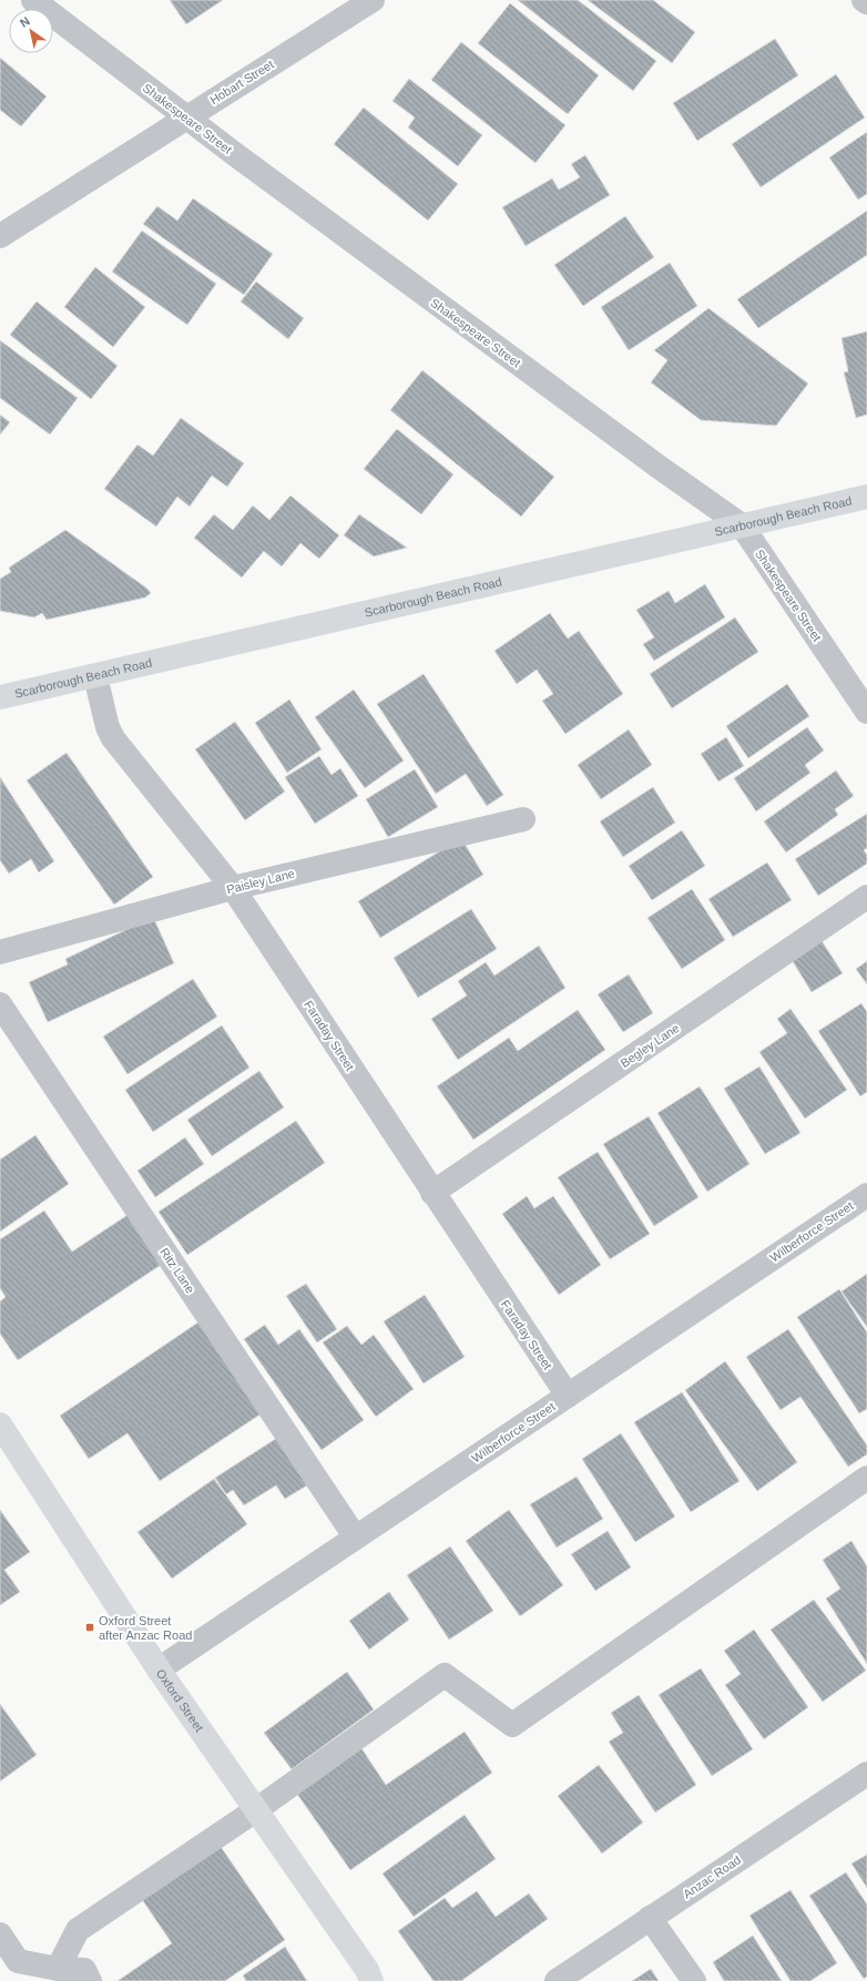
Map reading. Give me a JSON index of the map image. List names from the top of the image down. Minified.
{"streets":{"main road":["Scarborough Beach Road","Oxford Street"],"street":["Hobart Street","Shakespeare Street","Paisley Lane","Faraday Street","Begley Lane","Wilberforce Street","Ritz Lane","Anzac Road"]},"crossings":[["Hobart Street","Shakespeare Street"],["Shakespeare Street","Scarborough Beach Road"],["Scarborough Beach Road","Faraday Street"],["Paisley Lane","Faraday Street"],["Faraday Street","Begley Lane"],["Faraday Street","Wilberforce Street"],["Wilberforce Street","Ritz Lane"],["Wilberforce Street","Oxford Street"]],"places":{"transit":["Oxford Street after Anzac Road"]},"north":"top left"}
